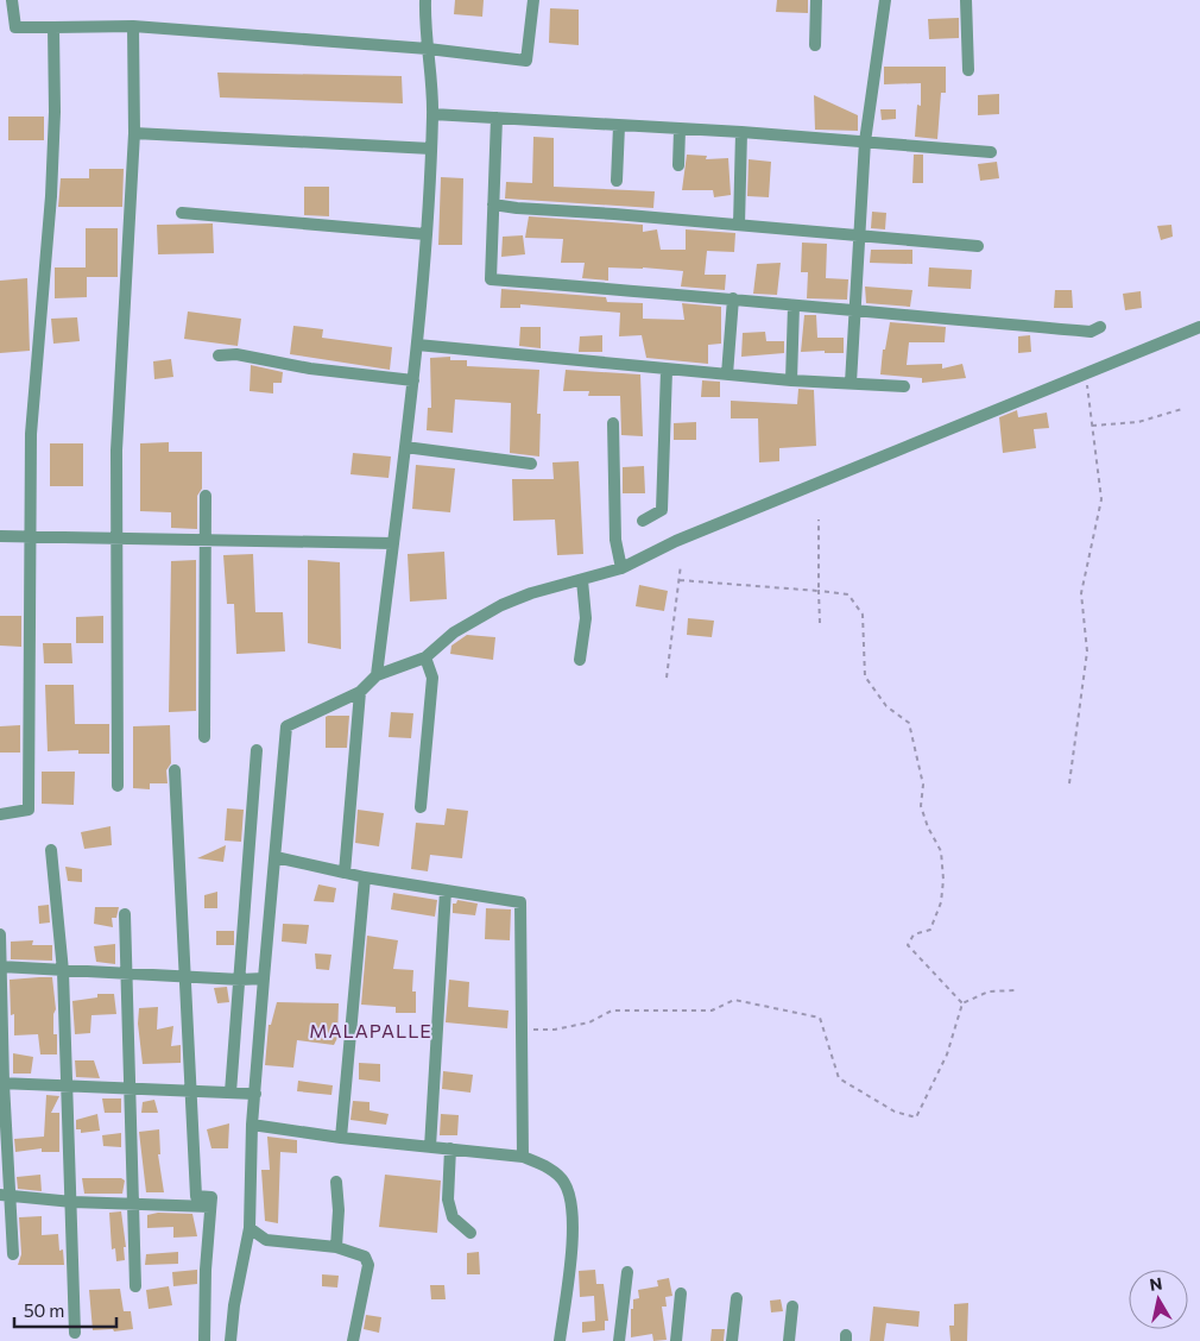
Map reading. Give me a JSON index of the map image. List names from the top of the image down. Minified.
{"districts":["MALAPALLE"],"scale_bar":"50 m","north":"top"}
